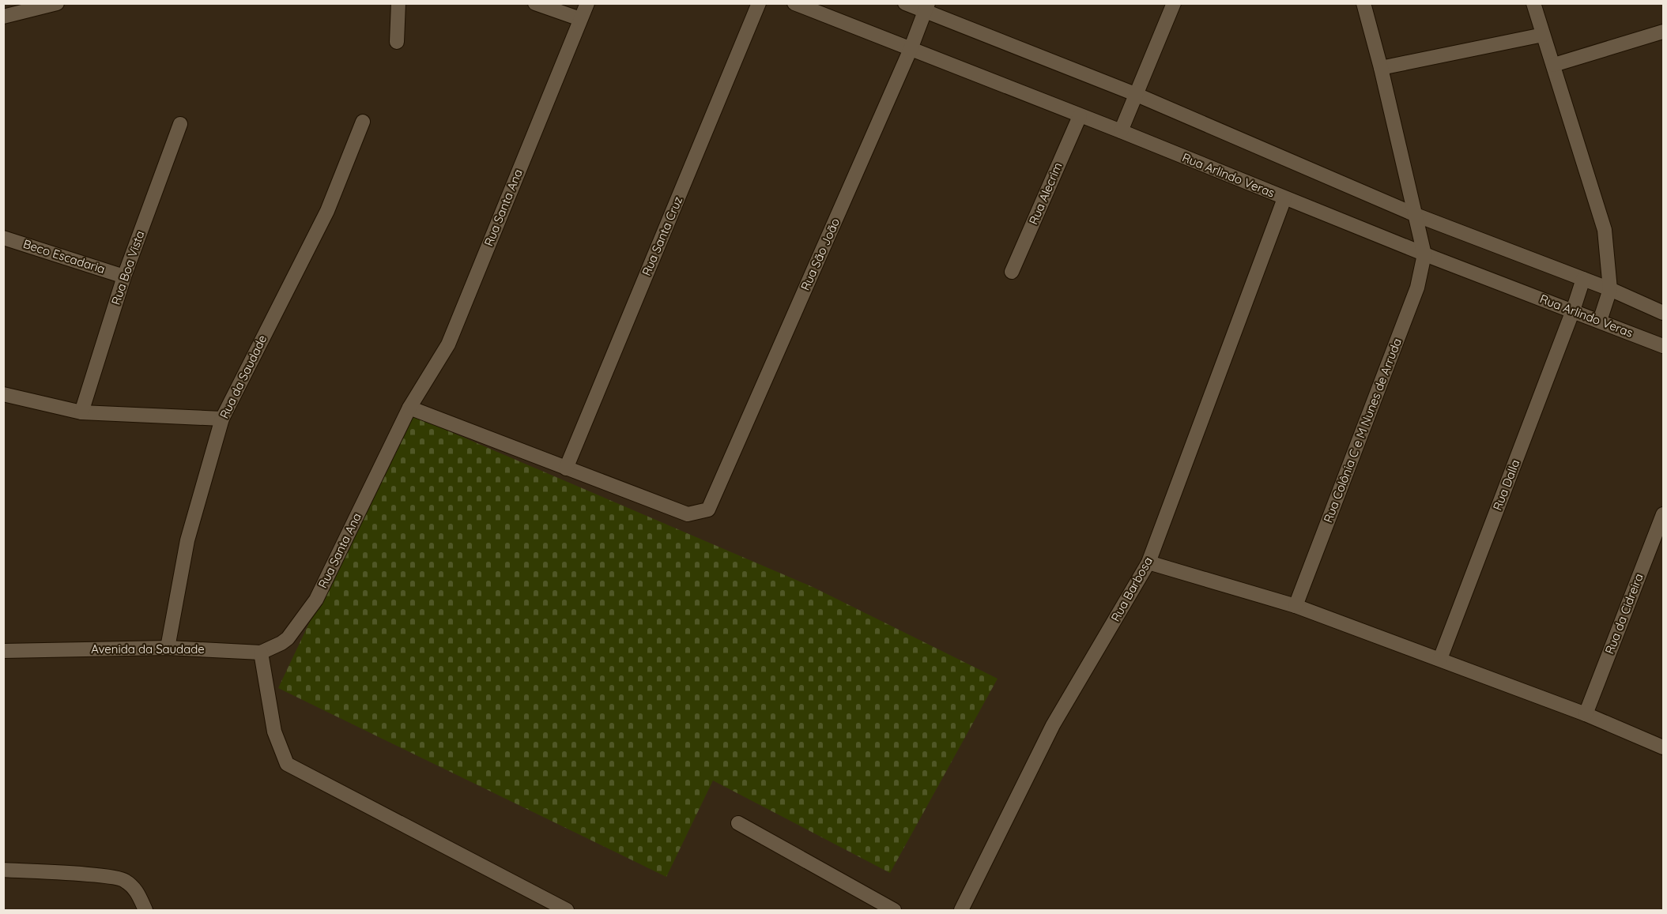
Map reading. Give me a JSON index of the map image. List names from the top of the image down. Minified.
{"streets":{"street":["Rua Arlindo Veras","Rua Alecrim","Rua Santa Ana","Rua Santa Cruz","Rua São João","Beco Escadaria","Rua Boa Vista","Rua da Saudade","Rua Colônia C e M Nunes de Arruda","Rua Dalla","Rua Barbosa","Rua da Cidreira","Avenida da Saudade"]},"crossings":[["Rua Arlindo Veras","Rua Alecrim"],["Rua Arlindo Veras","Rua São João"],["Rua Arlindo Veras","Rua Colônia C e M Nunes de Arruda"],["Rua Arlindo Veras","Rua Dalla"],["Rua Arlindo Veras","Rua Barbosa"],["Rua Santa Ana","Avenida da Saudade"],["Rua Santa Cruz","Rua São João"],["Beco Escadaria","Rua Boa Vista"],["Rua da Saudade","Avenida da Saudade"]]}
